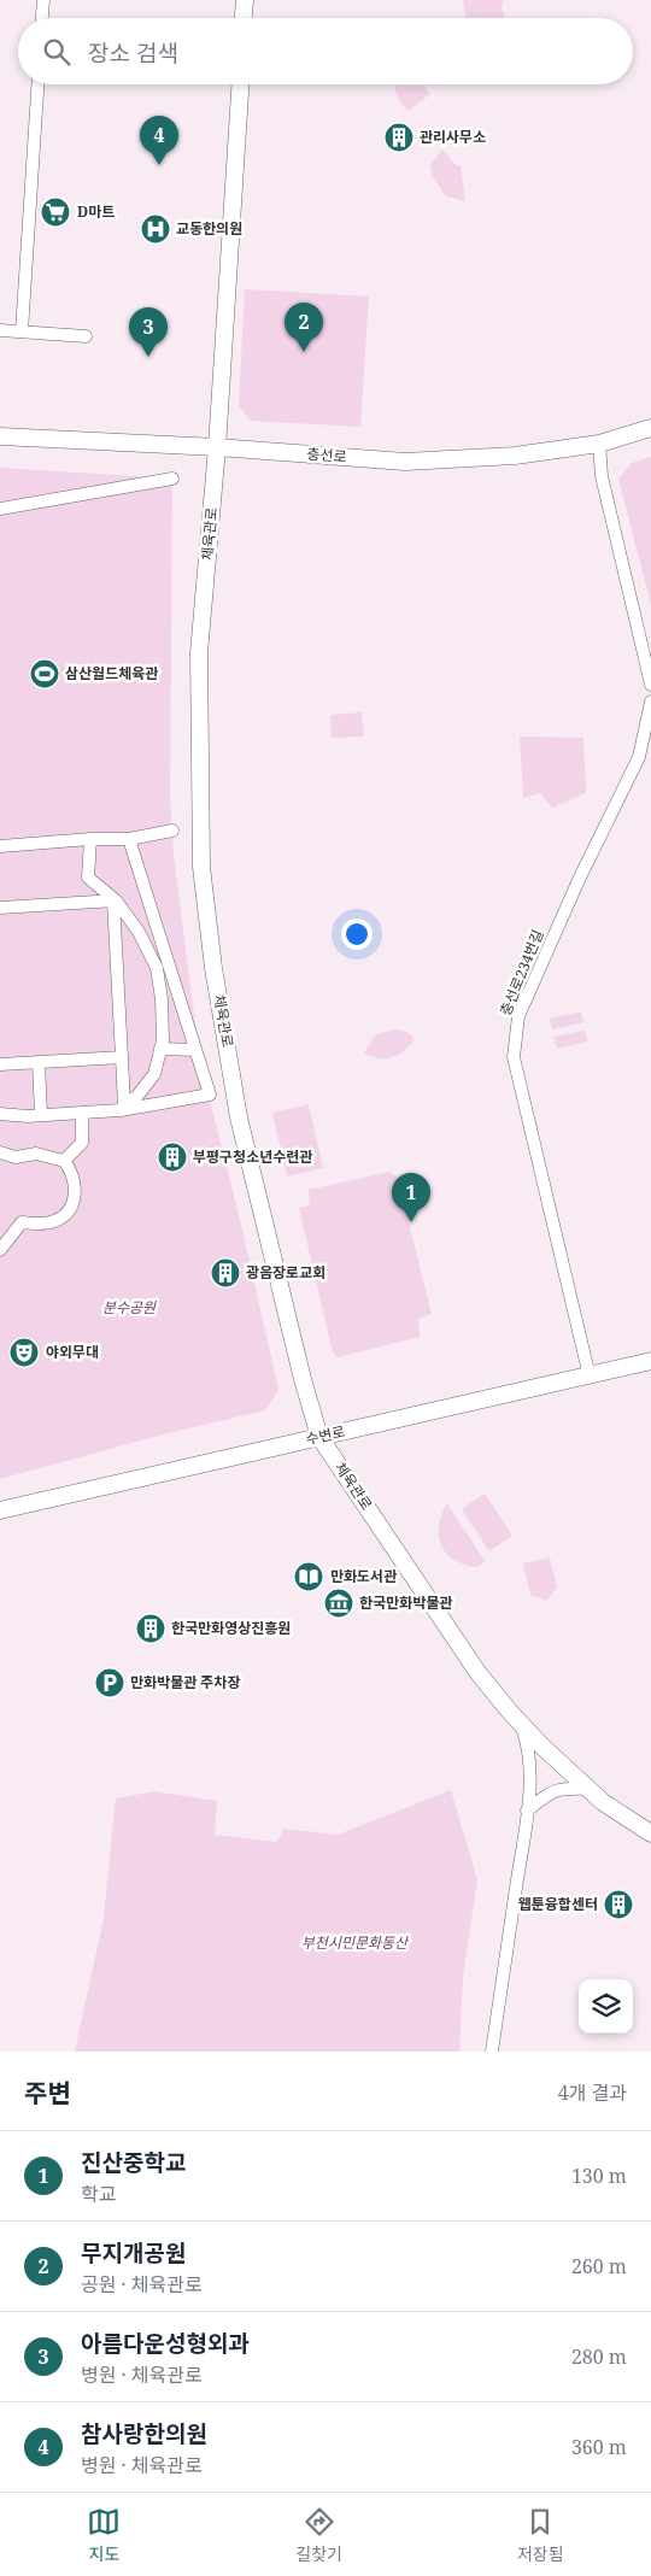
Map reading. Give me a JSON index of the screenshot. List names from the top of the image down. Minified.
{"streets":{"street":["충선로","체육관로","충선로234번길","수변로"]},"crossings":[["충선로","체육관로"],["체육관로","수변로"],["충선로234번길","수변로"]],"parks":["분수공원","부천시민문화동산"],"places":{"building":["관리사무소","부평구청소년수련관","광음장로교회","한국만화영상진흥원","웹툰융합센터"],"supermarket":["D마트"],"hospital":["교동한의원"],"sports":["삼산월드체육관"],"theatre":["야외무대"],"library":["만화도서관"],"museum":["한국만화박물관"],"parking":["만화박물관 주차장"]},"page":{"search":"장소 검색","pins":["4","2","3","1"],"heading":["주변","4개 결과"],"list":[{"mark":"1","name":"진산중학교","note":"학교","value":"130 m"},{"mark":"2","name":"무지개공원","note":"공원 · 체육관로","value":"260 m"},{"mark":"3","name":"아름다운성형외과","note":"병원 · 체육관로","value":"280 m"},{"mark":"4","name":"참사랑한의원","note":"병원 · 체육관로","value":"360 m"}],"nav":["지도","길찾기","저장됨"]}}
